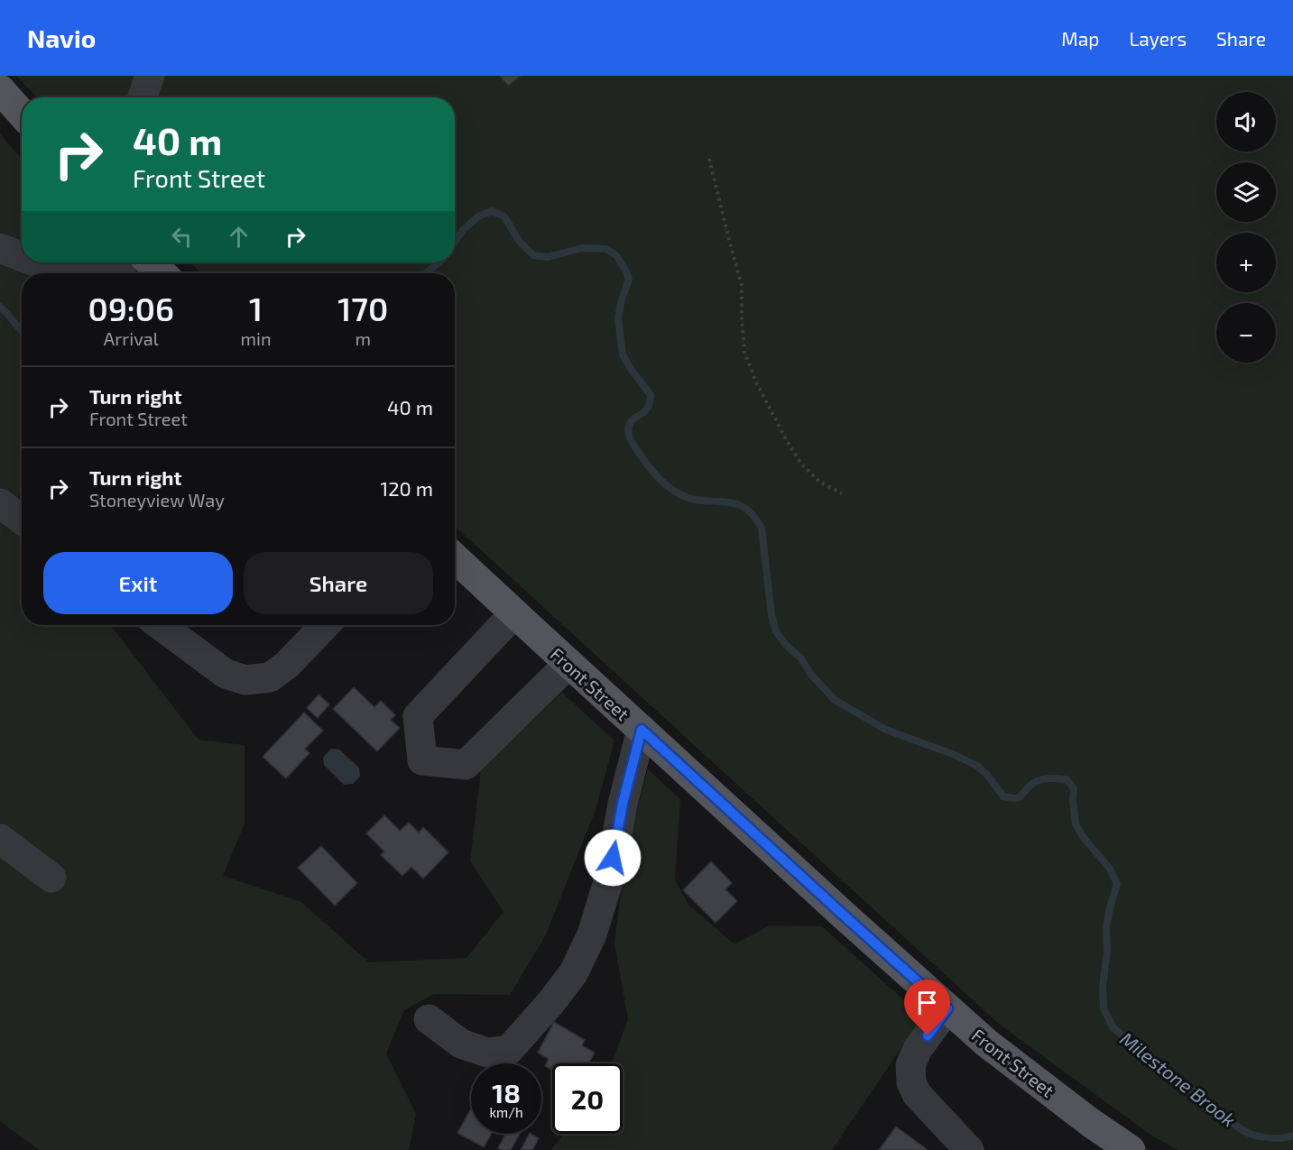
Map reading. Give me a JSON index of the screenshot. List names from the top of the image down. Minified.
{"streets":{"main road":["Front Street"]},"water":["Milestone Brook"],"page":{"header":"Navio","nav":["Map","Layers","Share"],"map_buttons":["+","−"],"turn":["40 m","Front Street"],"eta":["09:06","Arrival","1","min","170","m"],"list":[{"name":"Turn right","note":"Front Street","value":"40 m"},{"name":"Turn right","note":"Stoneyview Way","value":"120 m"}],"buttons":["Exit","Share"],"speed":"18 km/h","limit":"20"}}
